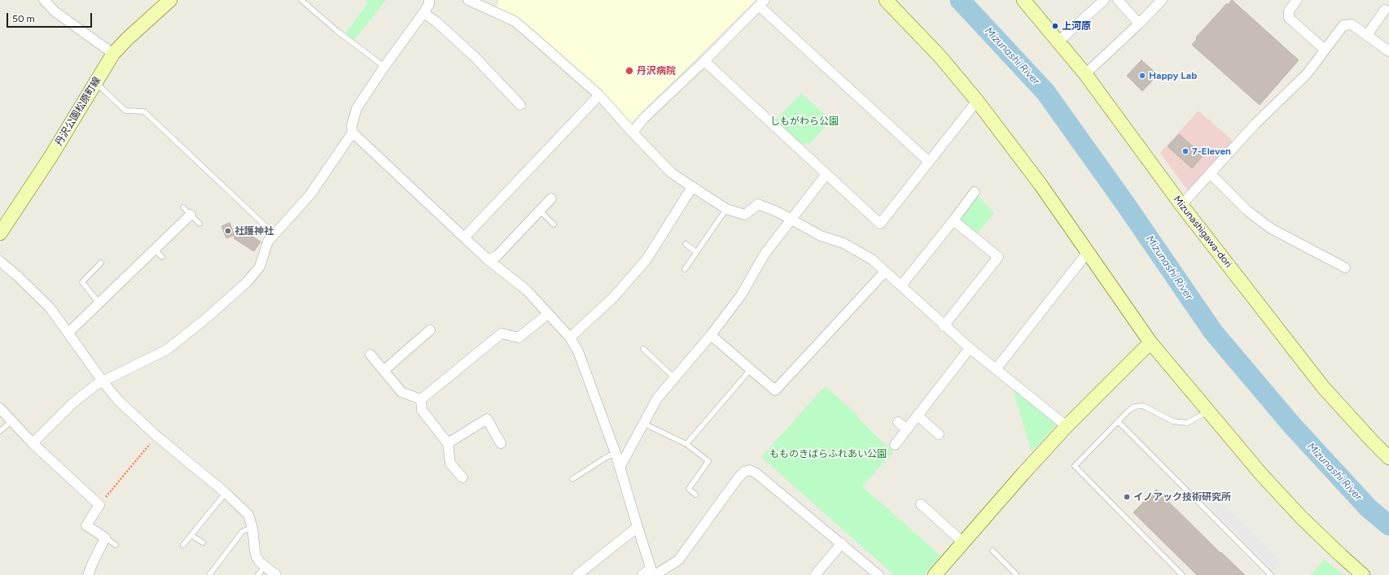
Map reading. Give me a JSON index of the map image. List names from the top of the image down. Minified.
{"streets":{"street":["丹沢公園松原町線","Mizunashigawa-dori"]},"water":["Mizunashi River"],"parks":["しもがわら公園","もものきばらふれあい公園"],"places":["上河原","丹沢病院","Happy Lab","7-Eleven","社護神社","イノアック技術研究所"],"scale_bar":"50 m"}
